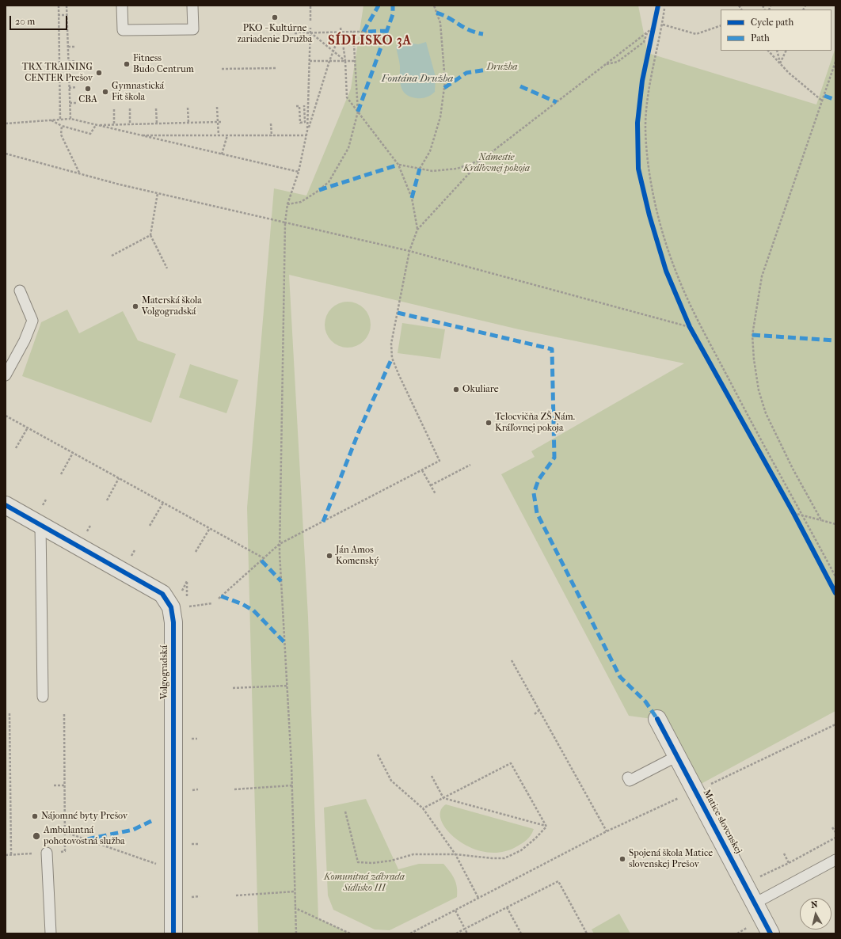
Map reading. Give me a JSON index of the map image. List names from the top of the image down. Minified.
{"streets":{"street":["Volgogradská","Matice slovenskej"]},"districts":["SÍDLISKO 3A"],"water":["Fontána Družba"],"parks":["Družba","Námestie Kráľovnej pokoja","Komunitná záhrada Sídlisko III"],"places":["PKO - Kultúrne zariadenie Družba","Fitness Budo Centrum","TRX TRAINING CENTER Prešov","CBA","Gymnastická Fit škola","Materská škola Volgogradská","Okuliare","Telocvičňa ZŠ Nám. Kráľovnej pokoja","Ján Amos Komenský","Nájomné byty Prešov","Ambulantná pohotovostná služba","Spojená škola Matice slovenskej Prešov"],"legend":["Cycle path","Path"],"scale_bar":"20 m","north":"top"}
